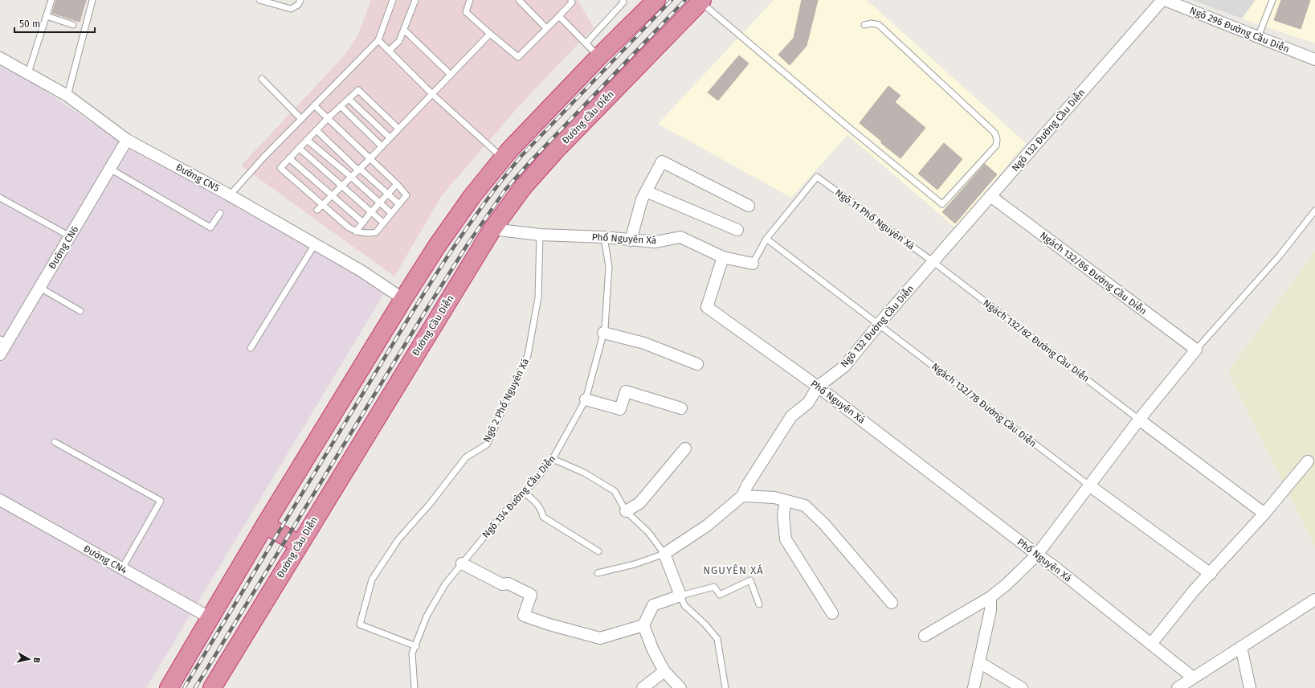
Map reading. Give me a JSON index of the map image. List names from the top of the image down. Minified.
{"streets":{"highway":["Đường Cầu Diễn"],"street":["Ngõ 296 Đường Cầu Diễn","Ngõ 132 Đường Cầu Diễn","Đường CN5","Phố Nguyên Xá","Đường CN6","Ngách 132/86 Đường Cầu Diễn","Đường CN4"],"lane":["Ngõ 11 Phố Nguyên Xá","Ngách 132/82 Đường Cầu Diễn","Ngõ 2 Phố Nguyên Xá","Ngách 132/78 Đường Cầu Diễn","Ngõ 134 Đường Cầu Diễn"]},"crossings":[["Ngõ 296 Đường Cầu Diễn","Ngõ 132 Đường Cầu Diễn"],["Đường Cầu Diễn","Phố Nguyên Xá"],["Ngõ 132 Đường Cầu Diễn","Ngõ 11 Phố Nguyên Xá"],["Ngõ 132 Đường Cầu Diễn","Phố Nguyên Xá"],["Ngõ 132 Đường Cầu Diễn","Ngách 132/86 Đường Cầu Diễn"],["Ngõ 132 Đường Cầu Diễn","Ngách 132/82 Đường Cầu Diễn"],["Ngõ 132 Đường Cầu Diễn","Ngách 132/78 Đường Cầu Diễn"],["Đường CN5","Đường CN6"],["Ngõ 11 Phố Nguyên Xá","Ngách 132/82 Đường Cầu Diễn"],["Ngõ 11 Phố Nguyên Xá","Ngách 132/78 Đường Cầu Diễn"],["Phố Nguyên Xá","Ngõ 2 Phố Nguyên Xá"],["Phố Nguyên Xá","Ngõ 134 Đường Cầu Diễn"],["Ngõ 2 Phố Nguyên Xá","Ngõ 134 Đường Cầu Diễn"]],"districts":["NGUYÊN XÁ"],"scale_bar":"50 m","north":"right"}
